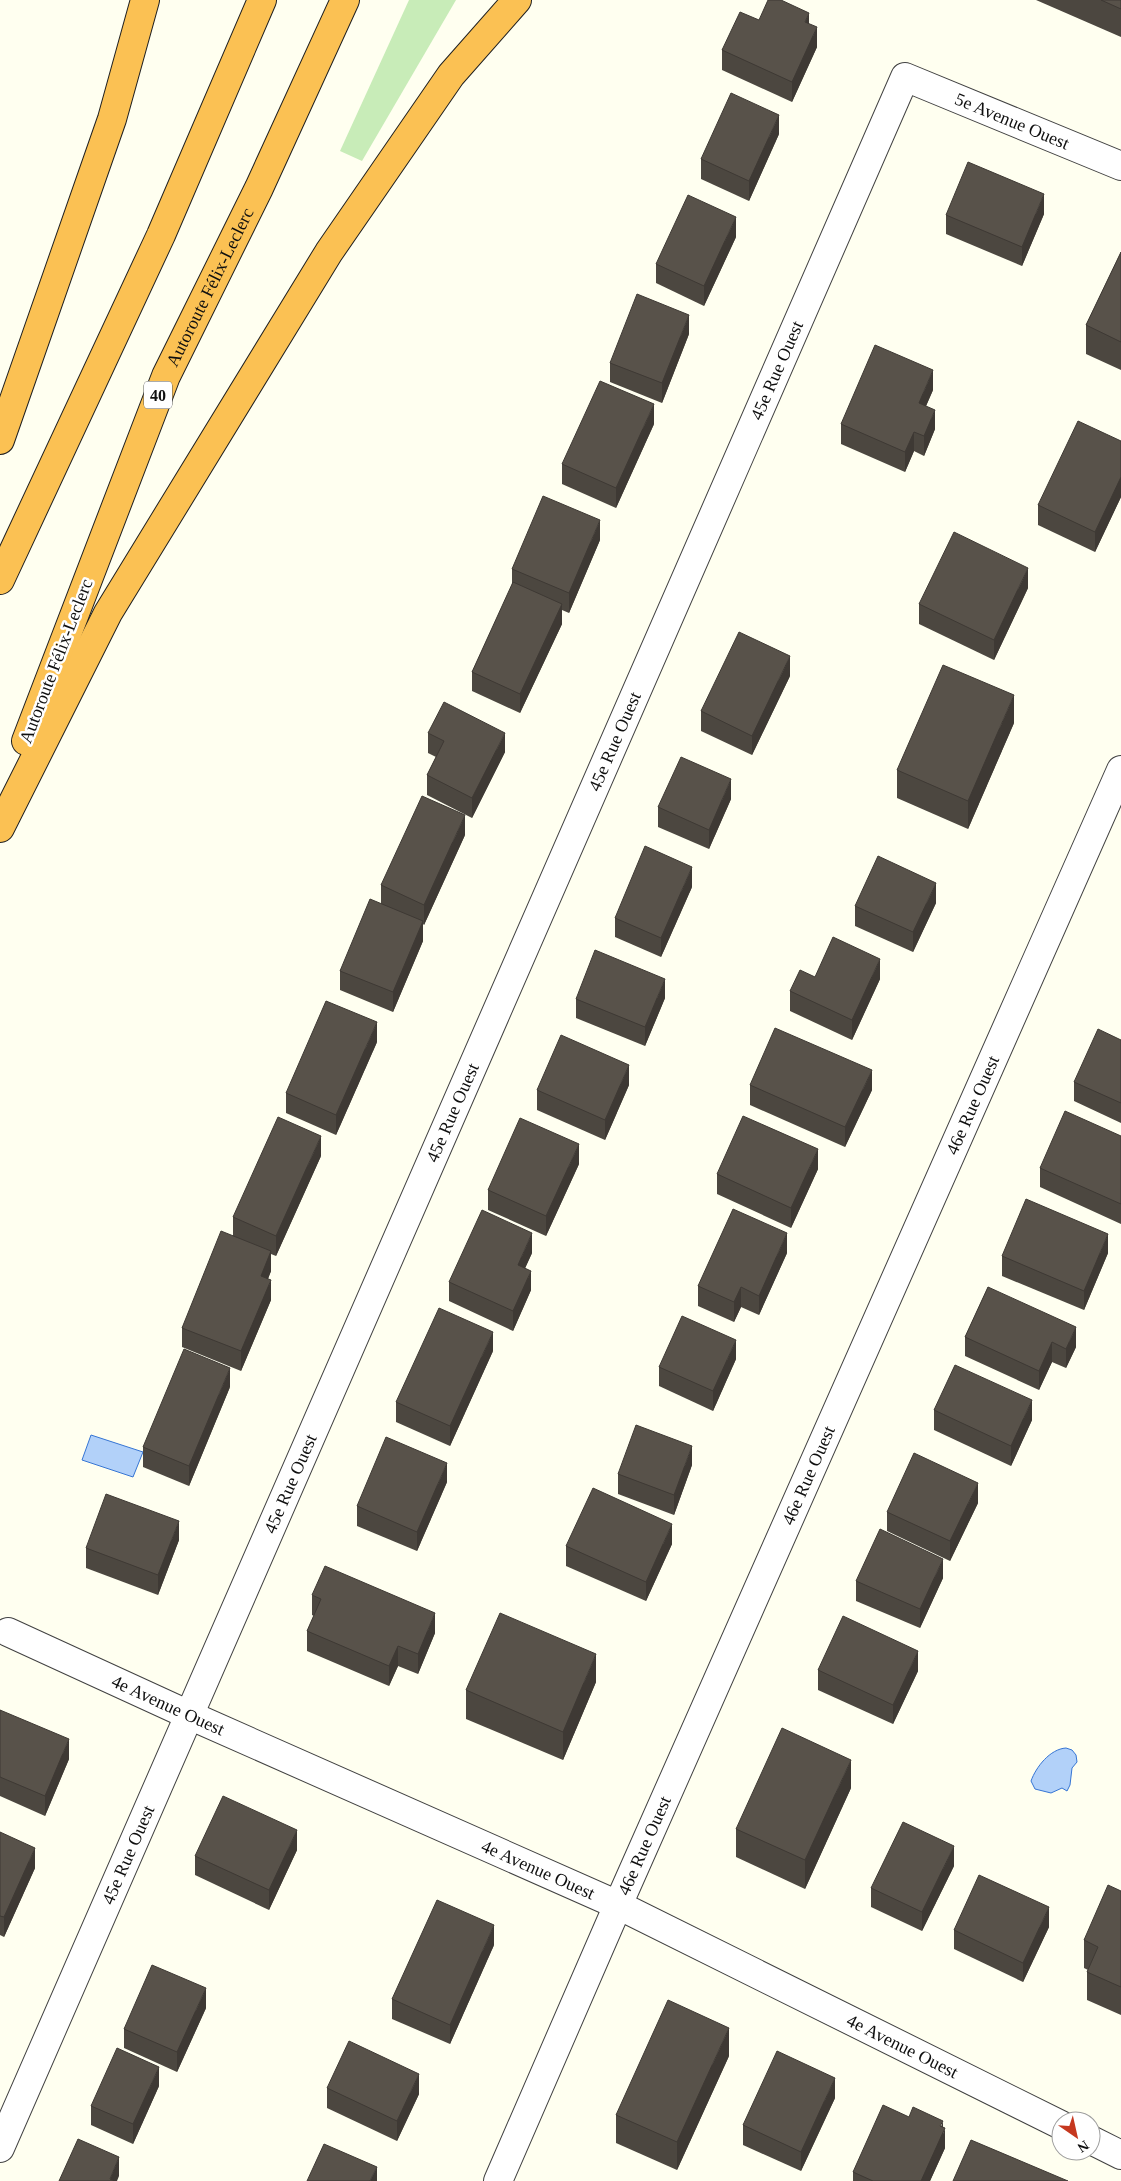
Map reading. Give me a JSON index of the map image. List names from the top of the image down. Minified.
{"streets":{"highway":["Autoroute Félix-Leclerc","40"],"street":["5e Avenue Ouest","45e Rue Ouest","46e Rue Ouest","4e Avenue Ouest"]},"crossings":[["5e Avenue Ouest","45e Rue Ouest"],["45e Rue Ouest","4e Avenue Ouest"],["46e Rue Ouest","4e Avenue Ouest"]],"north":"bottom right"}
